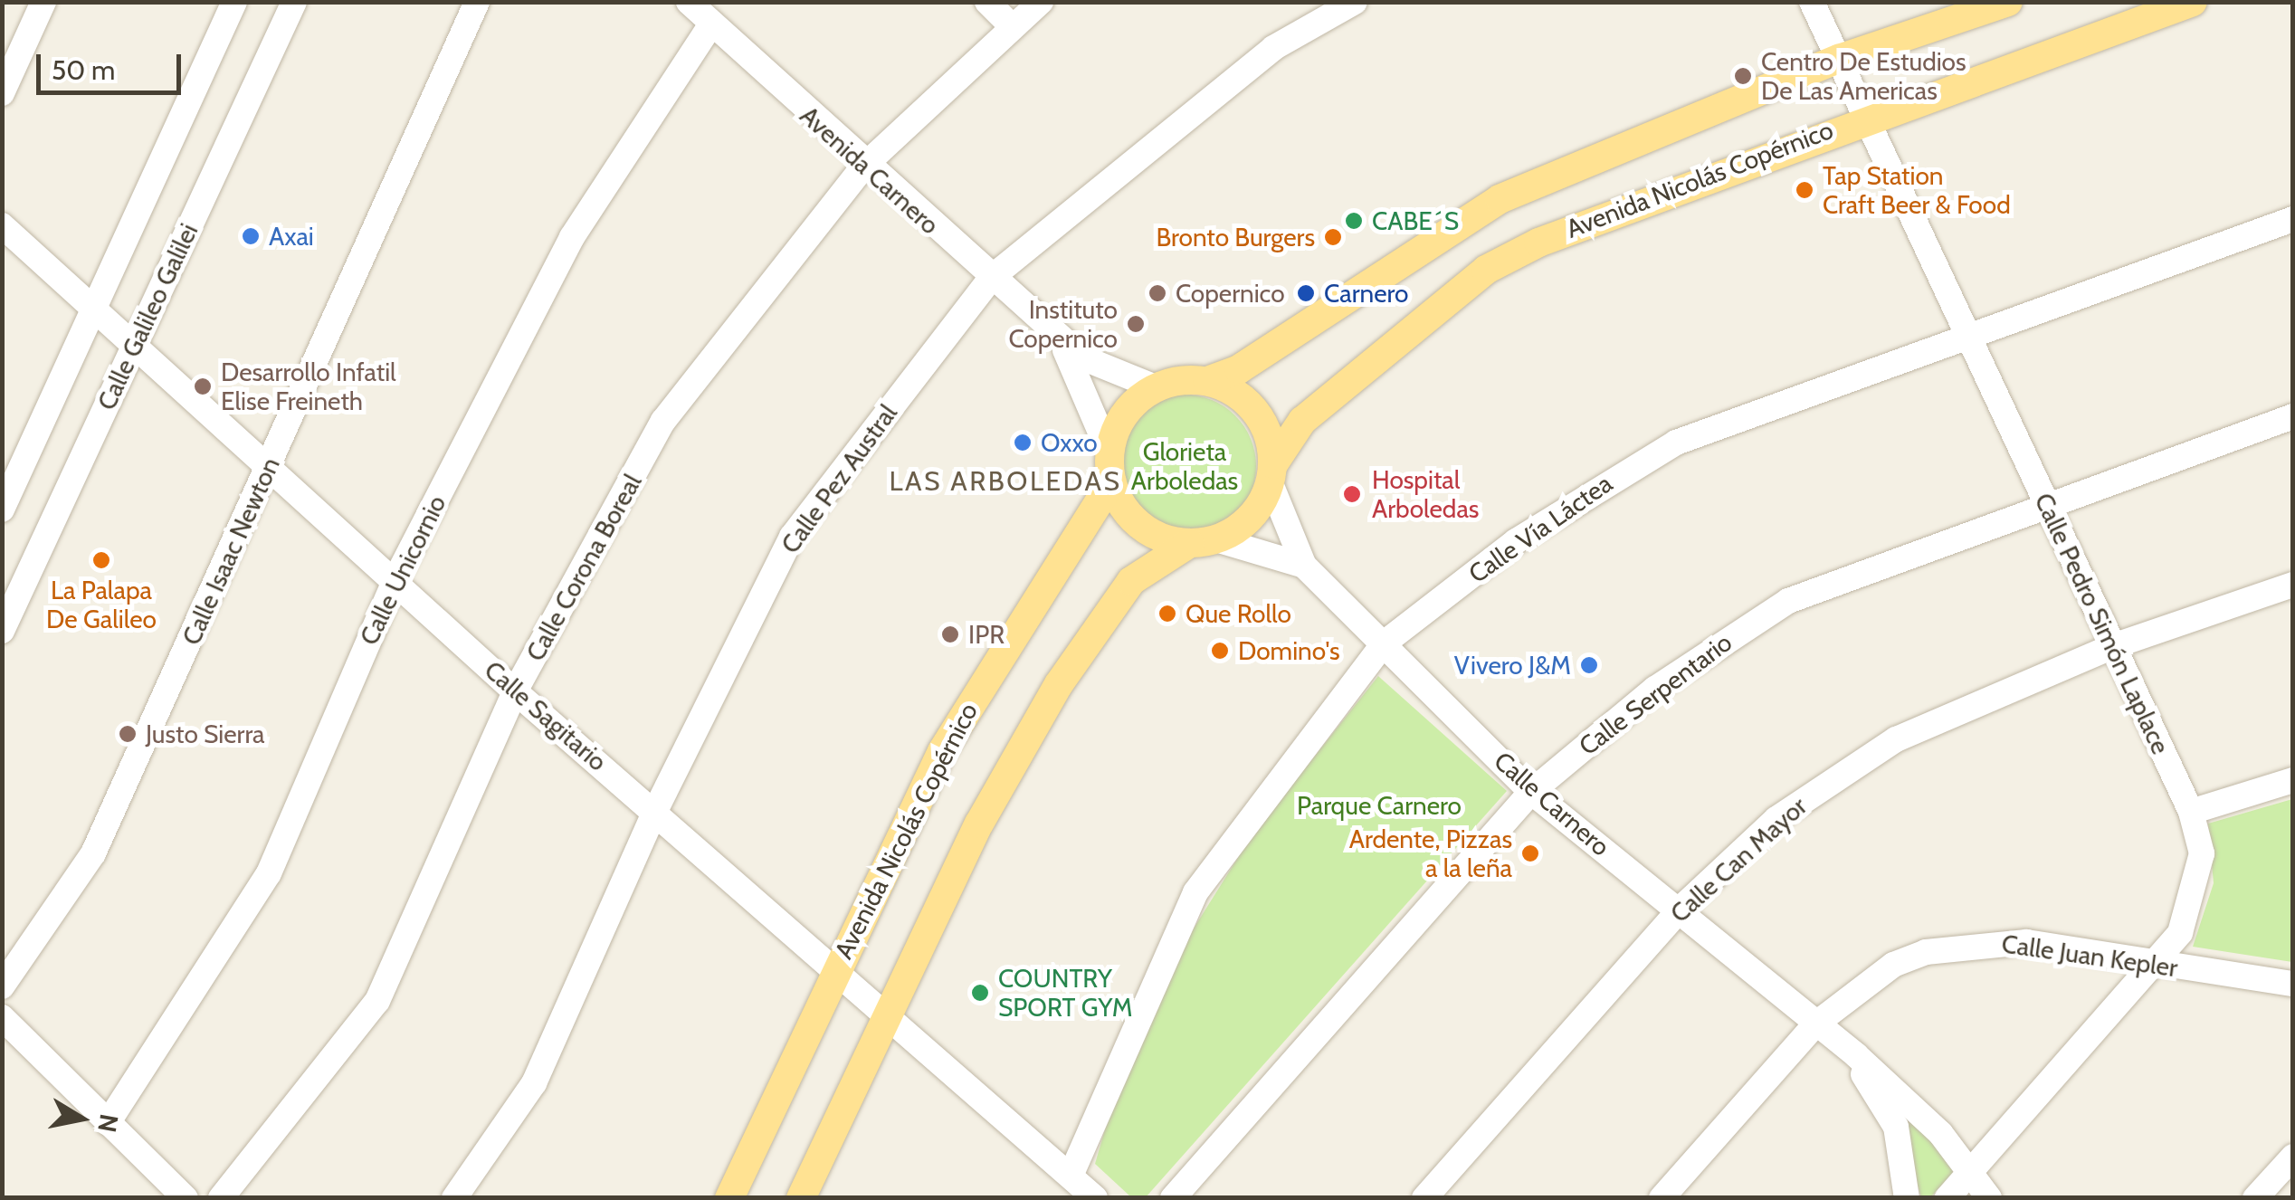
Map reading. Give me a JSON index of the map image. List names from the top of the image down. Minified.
{"streets":{"main road":["Avenida Nicolás Copérnico"],"street":["Avenida Carnero","Calle Galileo Galilei","Calle Pez Austral","Calle Vía Láctea","Calle Isaac Newton","Calle Corona Boreal","Calle Unicornio","Calle Pedro Simón Laplace","Calle Serpentario","Calle Sagitario","Calle Carnero","Calle Can Mayor","Calle Juan Kepler"]},"crossings":[["Avenida Carnero","Avenida Nicolás Copérnico"],["Avenida Carnero","Calle Pez Austral"],["Avenida Carnero","Calle Corona Boreal"],["Avenida Carnero","Calle Unicornio"],["Avenida Carnero","Calle Carnero"],["Avenida Nicolás Copérnico","Calle Pedro Simón Laplace"],["Avenida Nicolás Copérnico","Calle Sagitario"],["Avenida Nicolás Copérnico","Calle Carnero"],["Calle Galileo Galilei","Calle Sagitario"],["Calle Pez Austral","Calle Sagitario"],["Calle Vía Láctea","Calle Pedro Simón Laplace"],["Calle Vía Láctea","Calle Sagitario"],["Calle Vía Láctea","Calle Carnero"],["Calle Isaac Newton","Calle Sagitario"],["Calle Corona Boreal","Calle Sagitario"],["Calle Unicornio","Calle Sagitario"],["Calle Pedro Simón Laplace","Calle Serpentario"],["Calle Pedro Simón Laplace","Calle Carnero"],["Calle Pedro Simón Laplace","Calle Can Mayor"],["Calle Pedro Simón Laplace","Calle Juan Kepler"],["Calle Serpentario","Calle Carnero"],["Calle Carnero","Calle Can Mayor"],["Calle Carnero","Calle Juan Kepler"]],"districts":["LAS ARBOLEDAS"],"parks":["Glorieta Arboledas","Parque Carnero"],"places":["Centro De Estudios De Las Americas","Tap Station Craft Beer & Food","CABE´S","Axai","Bronto Burgers","Copernico","Carnero","Instituto Copernico","Desarrollo Infatil Elise Freineth","Oxxo","Hospital Arboledas","La Palapa De Galileo","Que Rollo","IPR","Domino's","Vivero J&M","Justo Sierra","Ardente, Pizzas a la leña","COUNTRY SPORT GYM"],"scale_bar":"50 m","north":"right"}
